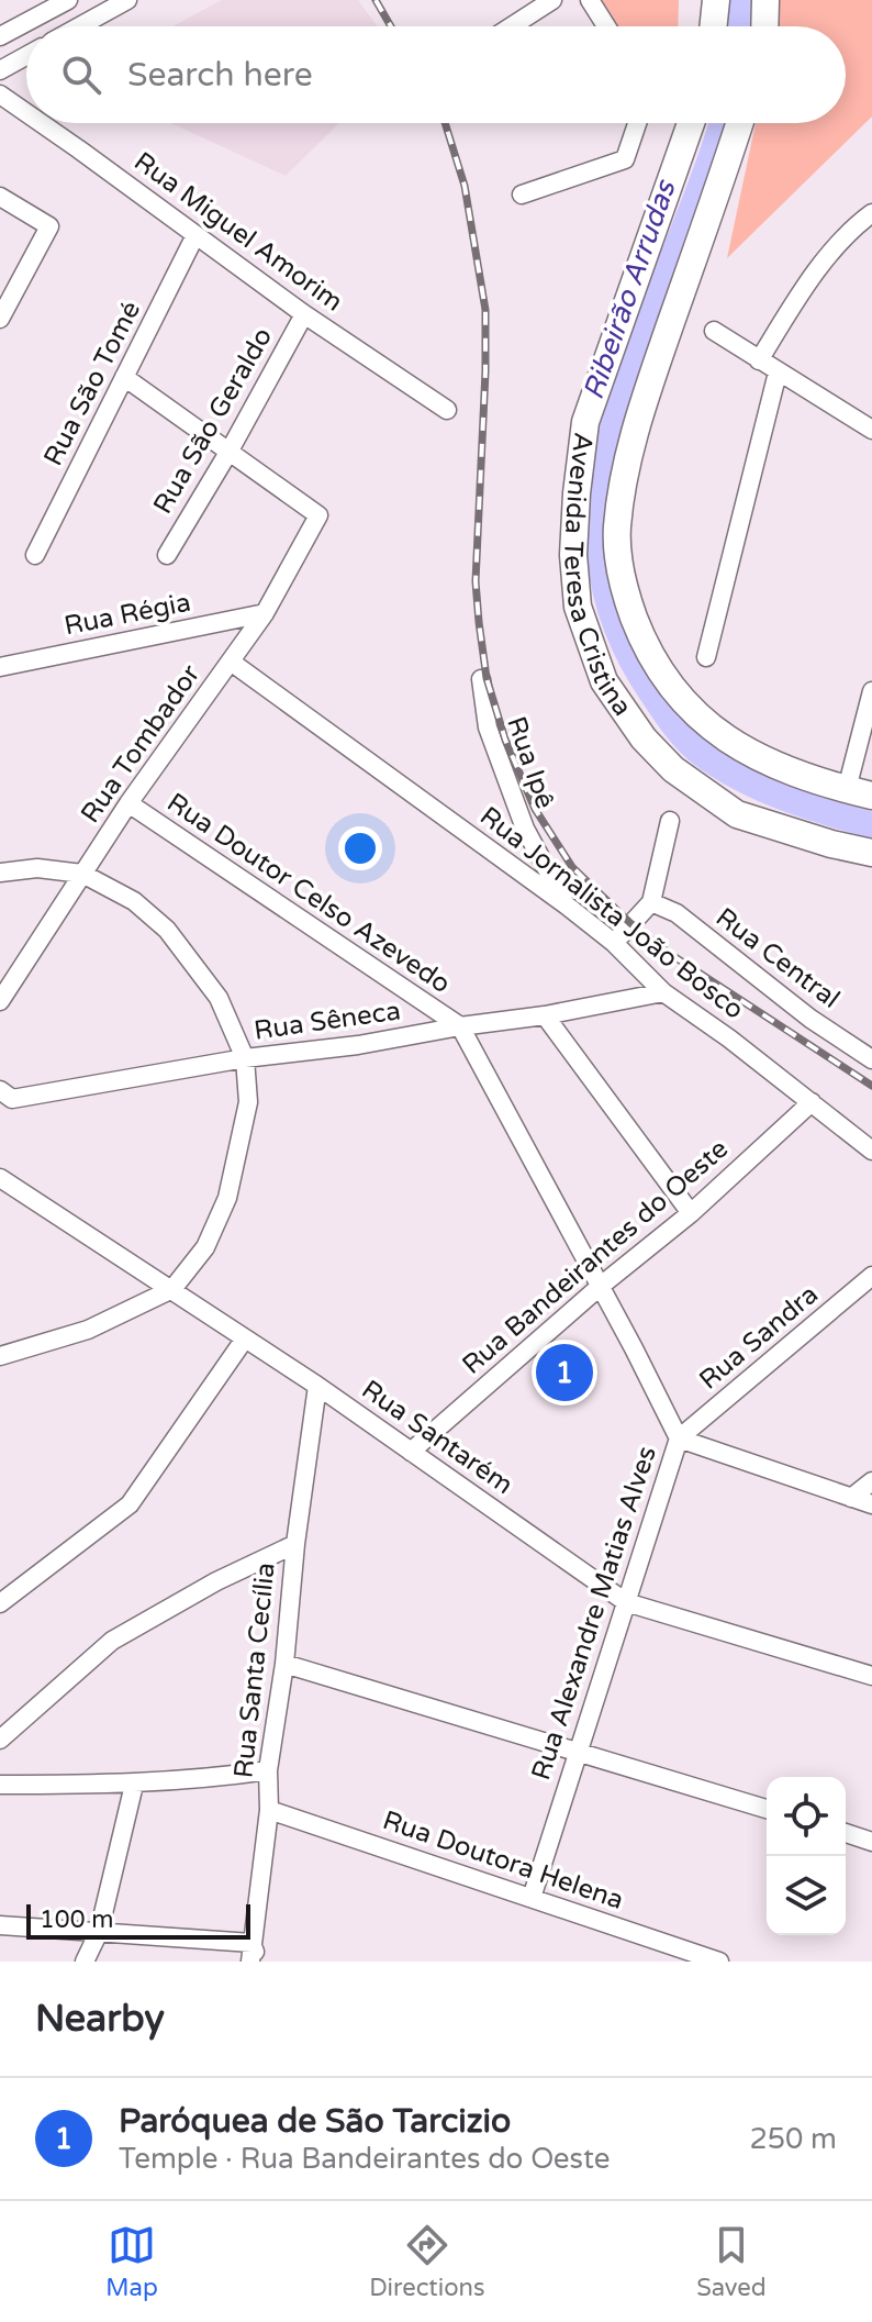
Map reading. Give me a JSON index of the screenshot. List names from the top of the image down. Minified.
{"streets":{"main road":["Avenida Teresa Cristina"],"street":["Rua Miguel Amorim","Rua São Tomé","Rua São Geraldo","Rua Régia","Rua Tombador","Rua Ipê","Rua Doutor Celso Azevedo","Rua Jornalista João Bosco","Rua Central","Rua Sêneca","Rua Bandeirantes do Oeste","Rua Sandra","Rua Santarém","Rua Alexandre Matias Alves","Rua Santa Cecília","Rua Doutora Helena"]},"crossings":[["Rua Miguel Amorim","Rua São Tomé"],["Rua Miguel Amorim","Rua São Geraldo"],["Rua São Geraldo","Rua Tombador"],["Rua Régia","Rua Tombador"],["Rua Tombador","Rua Doutor Celso Azevedo"],["Rua Tombador","Rua Jornalista João Bosco"],["Rua Ipê","Rua Jornalista João Bosco"],["Rua Doutor Celso Azevedo","Rua Sêneca"],["Rua Doutor Celso Azevedo","Rua Alexandre Matias Alves"],["Rua Jornalista João Bosco","Rua Sêneca"],["Rua Jornalista João Bosco","Rua Bandeirantes do Oeste"],["Rua Sêneca","Rua Alexandre Matias Alves"],["Rua Bandeirantes do Oeste","Rua Santarém"],["Rua Bandeirantes do Oeste","Rua Alexandre Matias Alves"],["Rua Sandra","Rua Alexandre Matias Alves"],["Rua Santarém","Rua Alexandre Matias Alves"],["Rua Santarém","Rua Santa Cecília"],["Rua Alexandre Matias Alves","Rua Doutora Helena"],["Rua Santa Cecília","Rua Doutora Helena"]],"water":["Ribeirão Arrudas"],"scale_bar":"100 m","page":{"search":"Search here","pins":"1","scale":"100 m","heading":"Nearby","list":[{"mark":"1","name":"Paróquea de São Tarcizio","note":"Temple · Rua Bandeirantes do Oeste","value":"250 m"}],"nav":["Map","Directions","Saved"]}}
